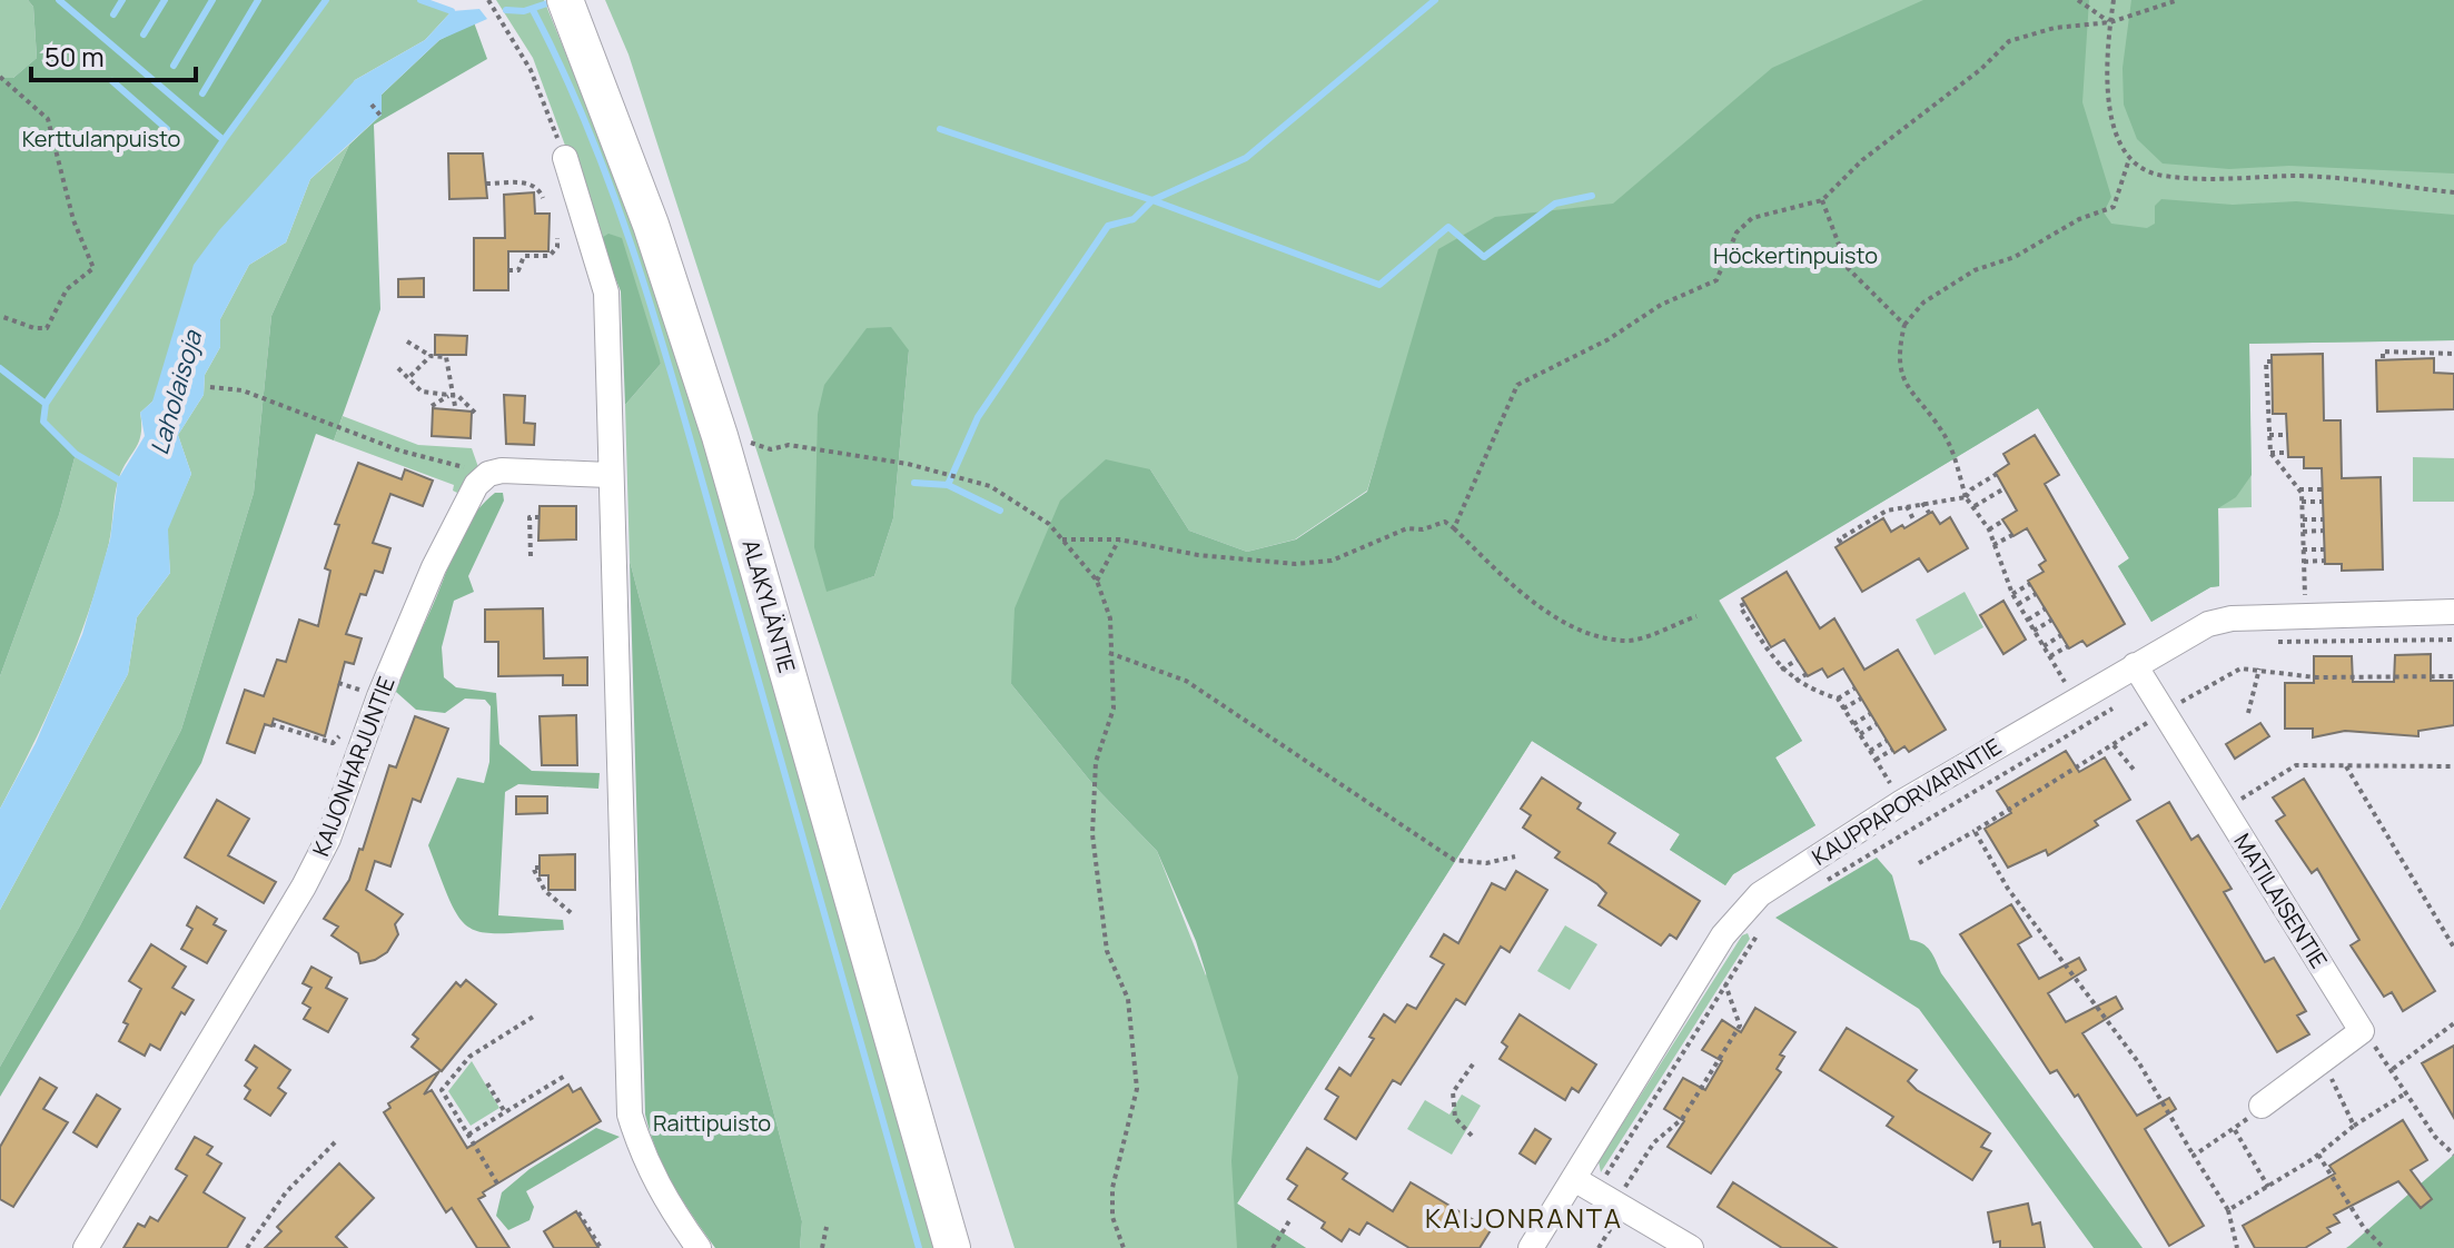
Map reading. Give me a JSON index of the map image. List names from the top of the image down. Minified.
{"streets":{"main road":["ALAKYLÄNTIE"],"street":["KAIJONHARJUNTIE","KAUPPAPORVARINTIE","MATILAISENTIE"]},"crossings":[["KAUPPAPORVARINTIE","MATILAISENTIE"]],"districts":["KAIJONRANTA"],"water":["Laholaisoja"],"parks":["Kerttulanpuisto","Höckertinpuisto","Raittipuisto"],"scale_bar":"50 m"}
